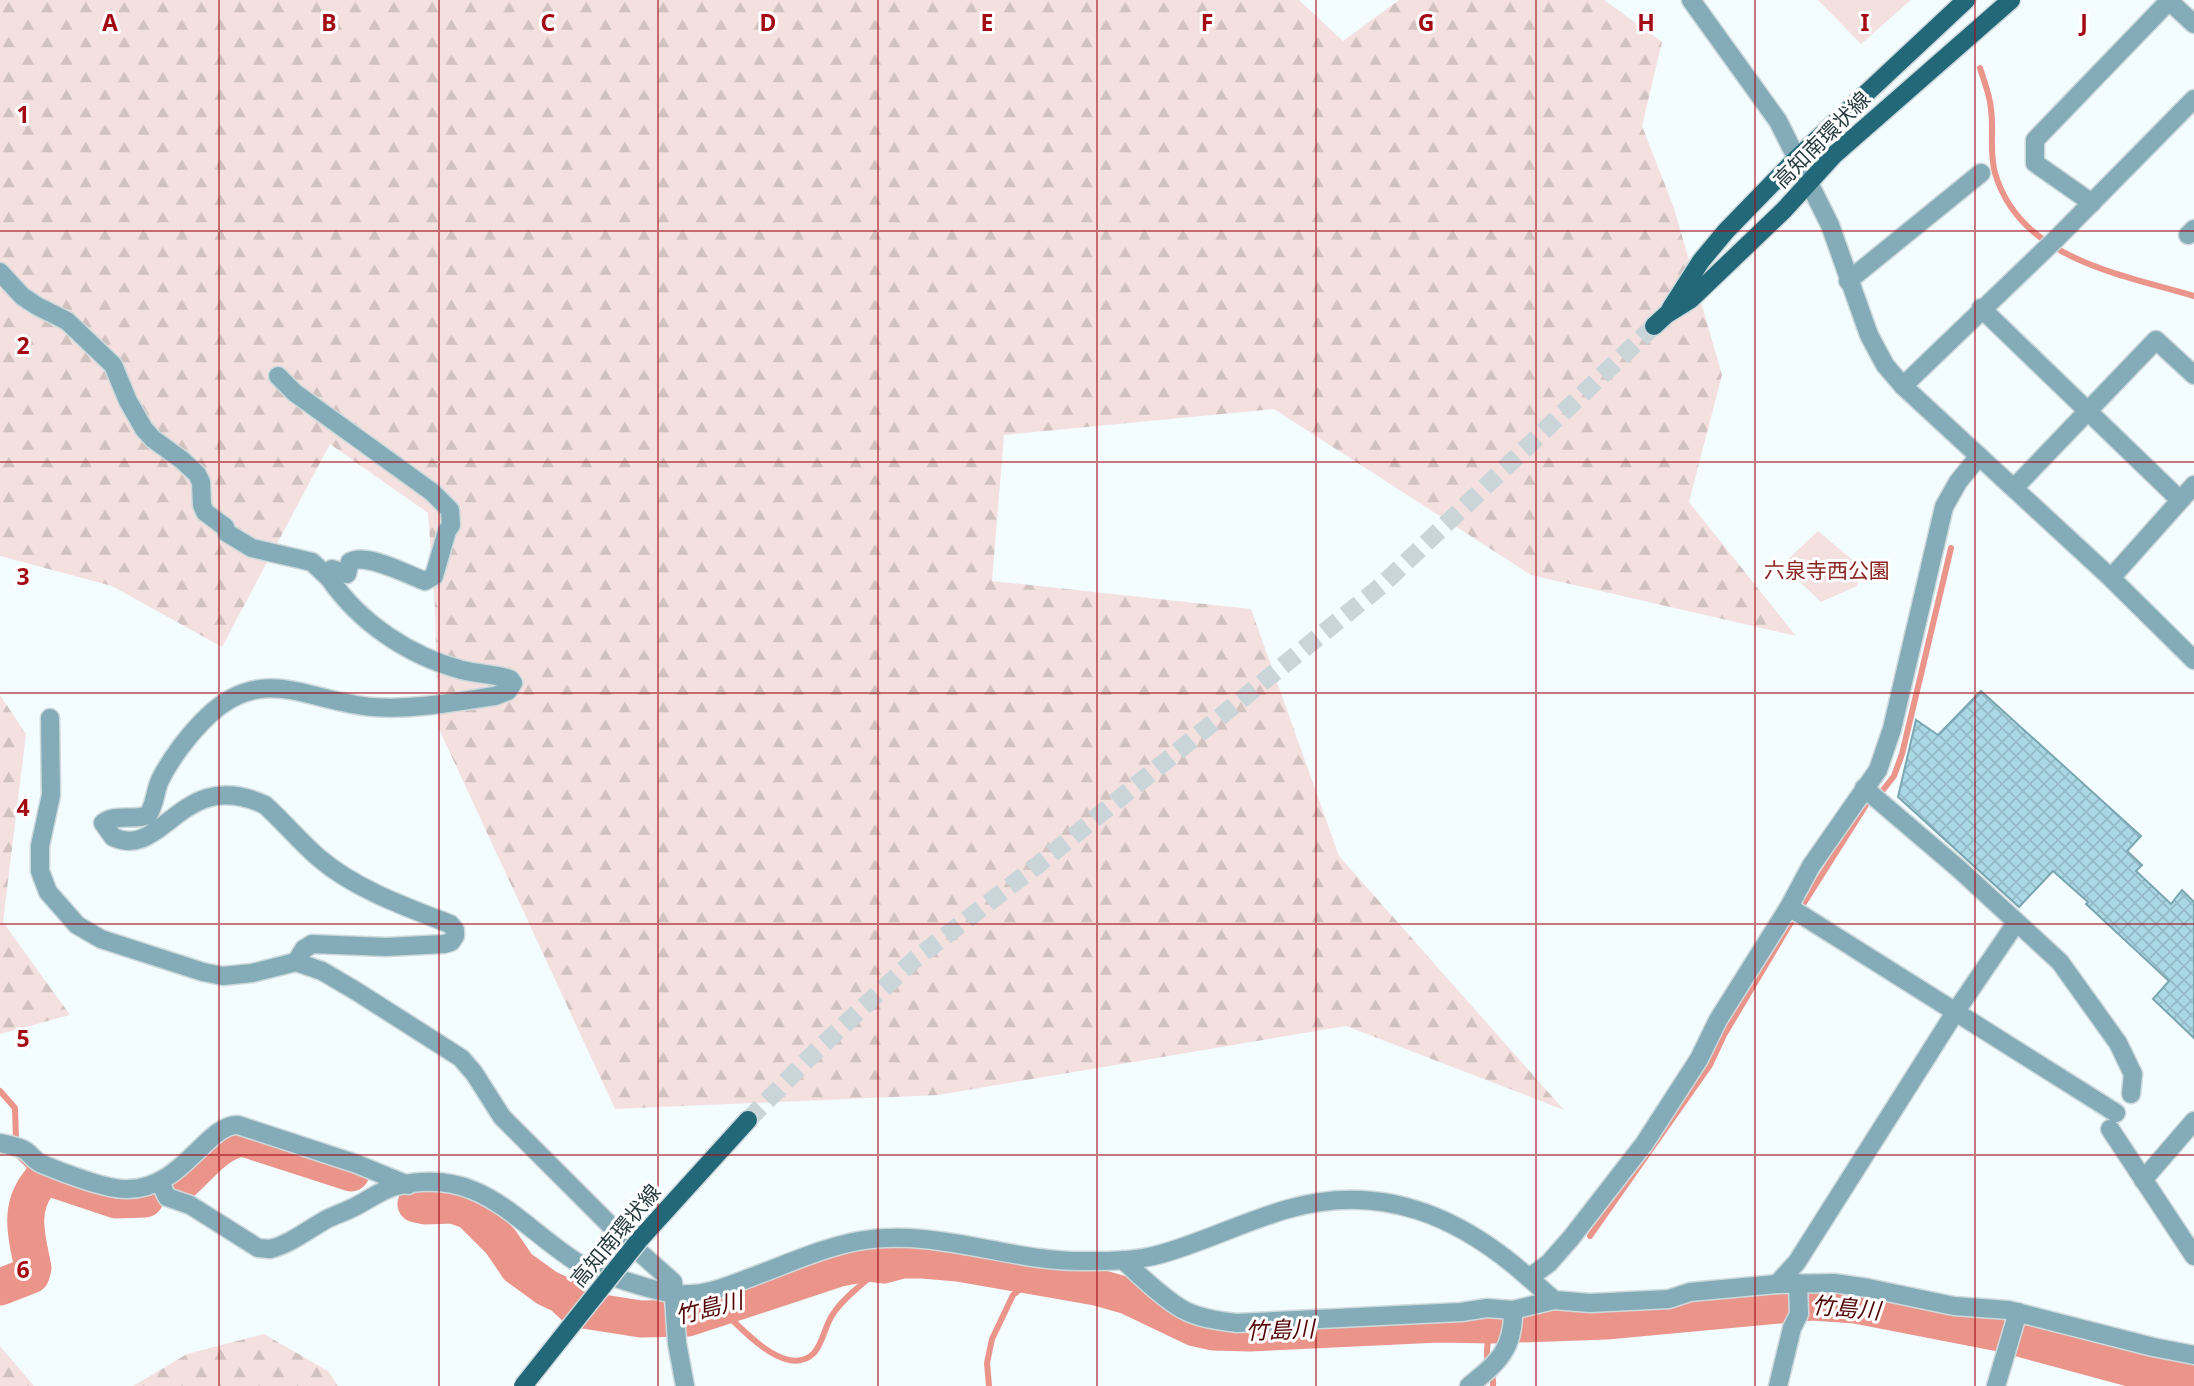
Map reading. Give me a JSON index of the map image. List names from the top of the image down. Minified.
{"streets":{"main road":["高知南環状線"]},"water":["竹島川"],"parks":["六泉寺西公園"],"grid":{"columns":["A","B","C","D","E","F","G","H","I","J"],"rows":["1","2","3","4","5","6"]}}
